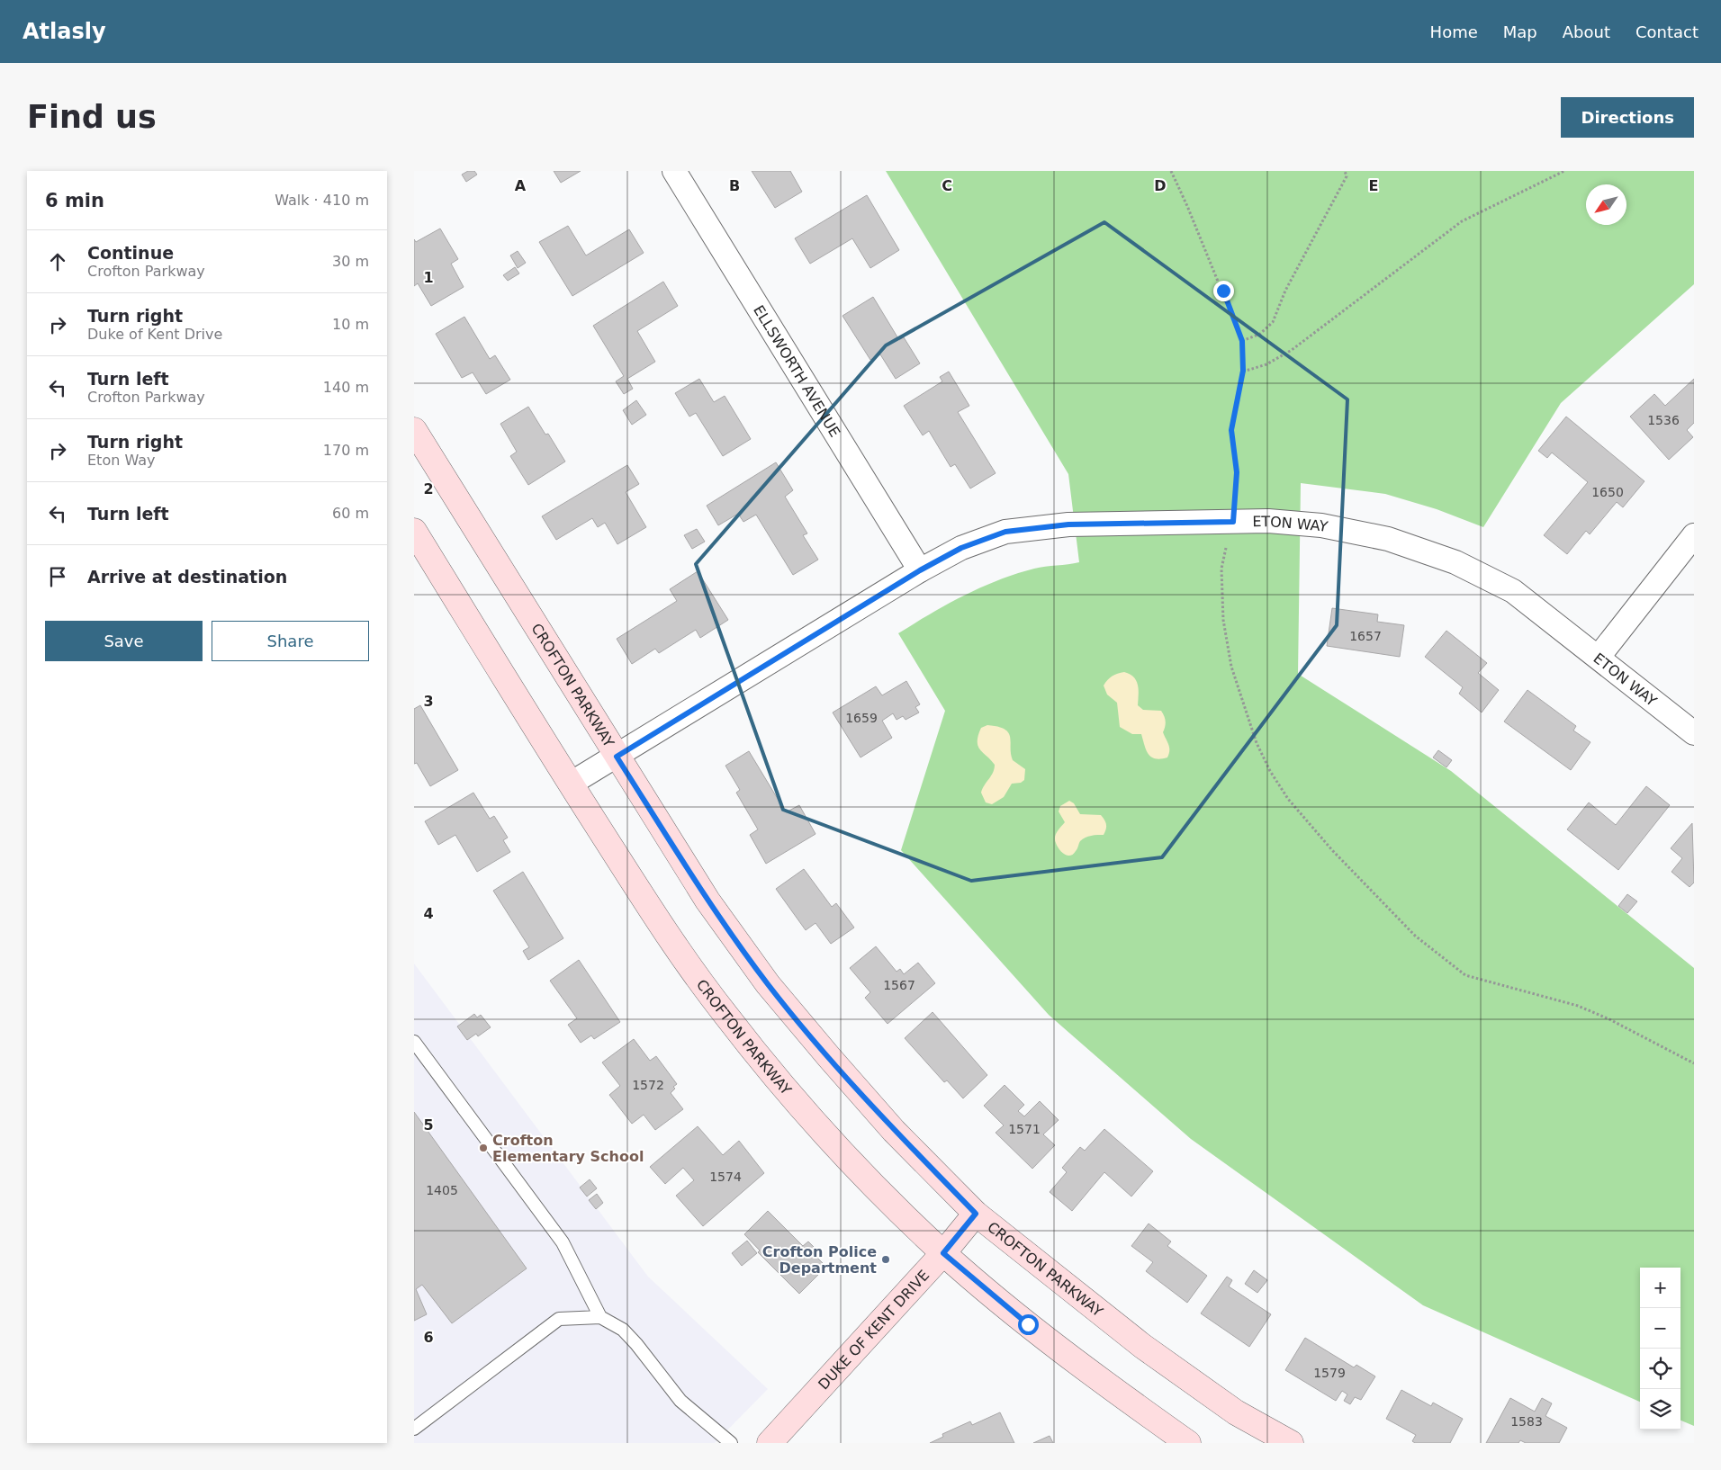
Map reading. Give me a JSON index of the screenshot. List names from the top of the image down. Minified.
{"streets":{"street":["ELLSWORTH AVENUE","ETON WAY","CROFTON PARKWAY","DUKE OF KENT DRIVE"]},"crossings":[["ELLSWORTH AVENUE","ETON WAY"],["ETON WAY","CROFTON PARKWAY"],["CROFTON PARKWAY","DUKE OF KENT DRIVE"]],"places":["Crofton Elementary School","Crofton Police Department"],"house_numbers":["1536","1650","1657","1659","1567","1572","1571","1574","1405","1579","1583"],"north":"bottom left","page":{"header":"Atlasly","nav":["Home","Map","About","Contact"],"buttons":["Directions",["Save","Share"]],"title":"Find us","heading":["6 min","Walk · 410 m"],"list":[["Continue","Crofton Parkway","30 m"],["Turn right","Duke of Kent Drive","10 m"],["Turn left","Crofton Parkway","140 m"],["Turn right","Eton Way","170 m"],["Turn left","60 m"],"Arrive at destination"],"map_buttons":["+","−"]},"grid":{"columns":["A","B","C","D","E"],"rows":["1","2","3","4","5","6"]}}
